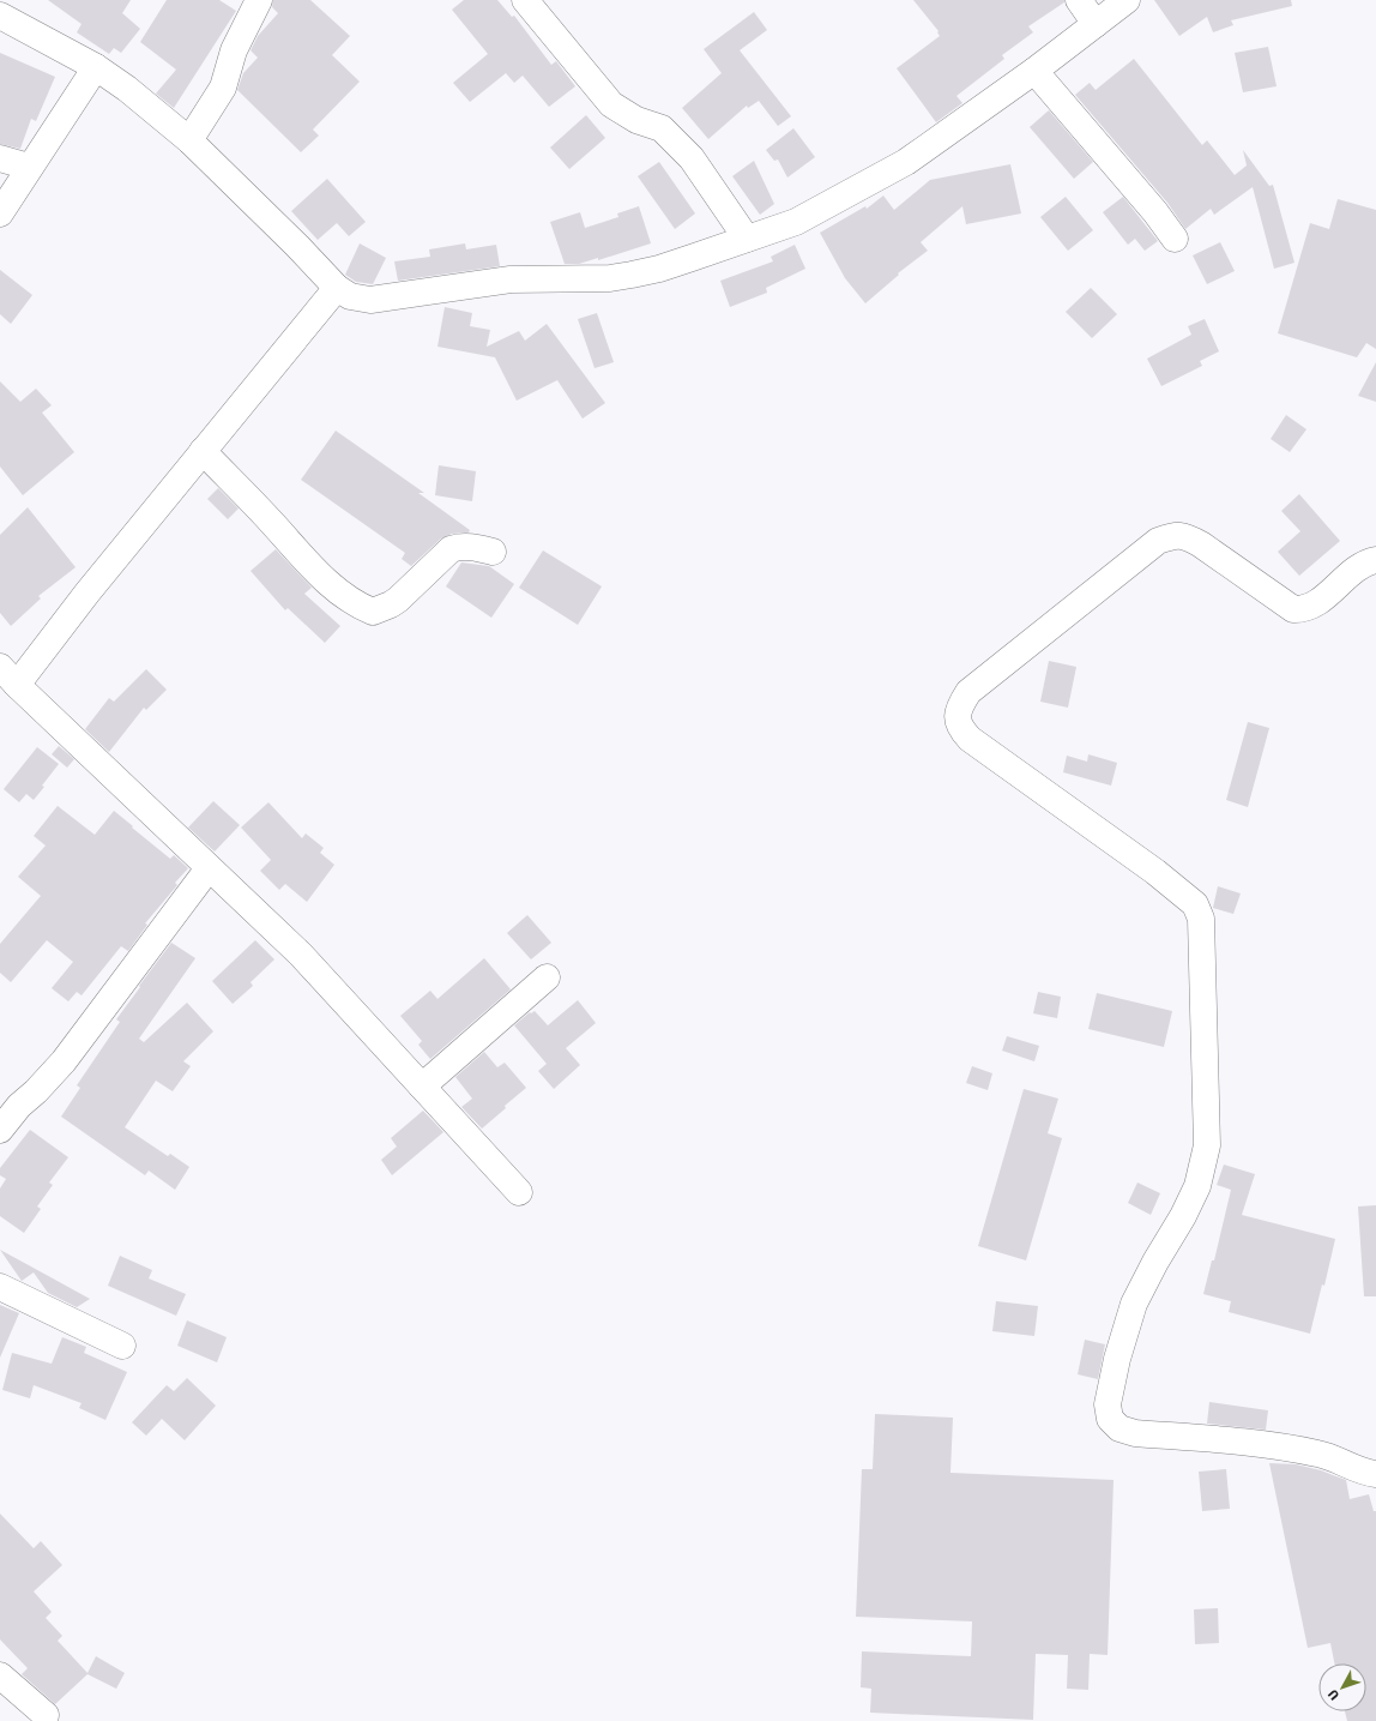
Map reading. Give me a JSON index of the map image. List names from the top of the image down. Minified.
{"north":"bottom left"}
